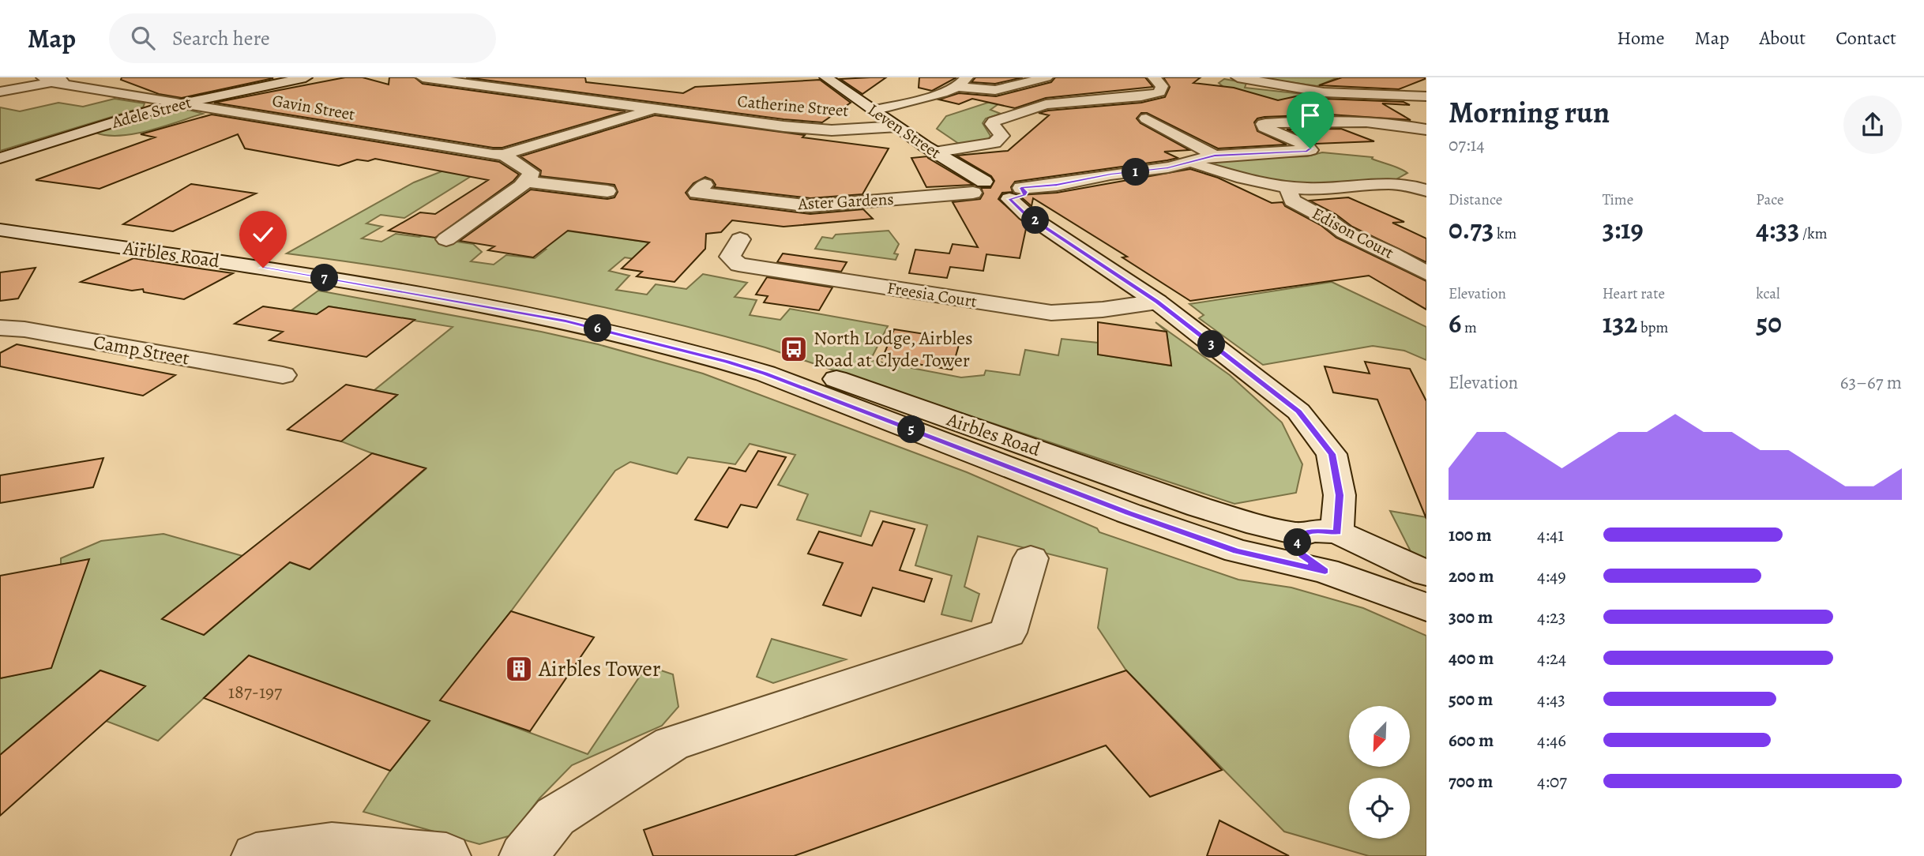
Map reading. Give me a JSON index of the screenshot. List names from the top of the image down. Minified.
{"streets":{"street":["Catherine Street","Gavin Street","Adele Street","Leven Street","Aster Gardens","Edison Court","Airbles Road","Freesia Court","Camp Street"]},"crossings":[["Catherine Street","Leven Street"],["Gavin Street","Adele Street"],["Leven Street","Aster Gardens"]],"places":{"bus stop":["North Lodge, Airbles Road at Clyde Tower"],"building":["Airbles Tower"]},"house_numbers":["187-197"],"north":"bottom left","page":{"header":"Map","search":"Search here","nav":["Home","Map","About","Contact"],"heading":["Morning run","07:14"],"pins":["1","2","7","6","3","5","4"],"stats":[["Distance","0.73 km"],["Time","3:19"],["Pace","4:33 /km"],["Elevation","6 m"],["Heart rate","132 bpm"],["kcal","50"]],"chart":["Elevation","63–67 m"],"list":[{"name":"100 m","note":"4:41"},{"name":"200 m","note":"4:49"},{"name":"300 m","note":"4:23"},{"name":"400 m","note":"4:24"},{"name":"500 m","note":"4:43"},{"name":"600 m","note":"4:46"},{"name":"700 m","note":"4:07"}]}}
